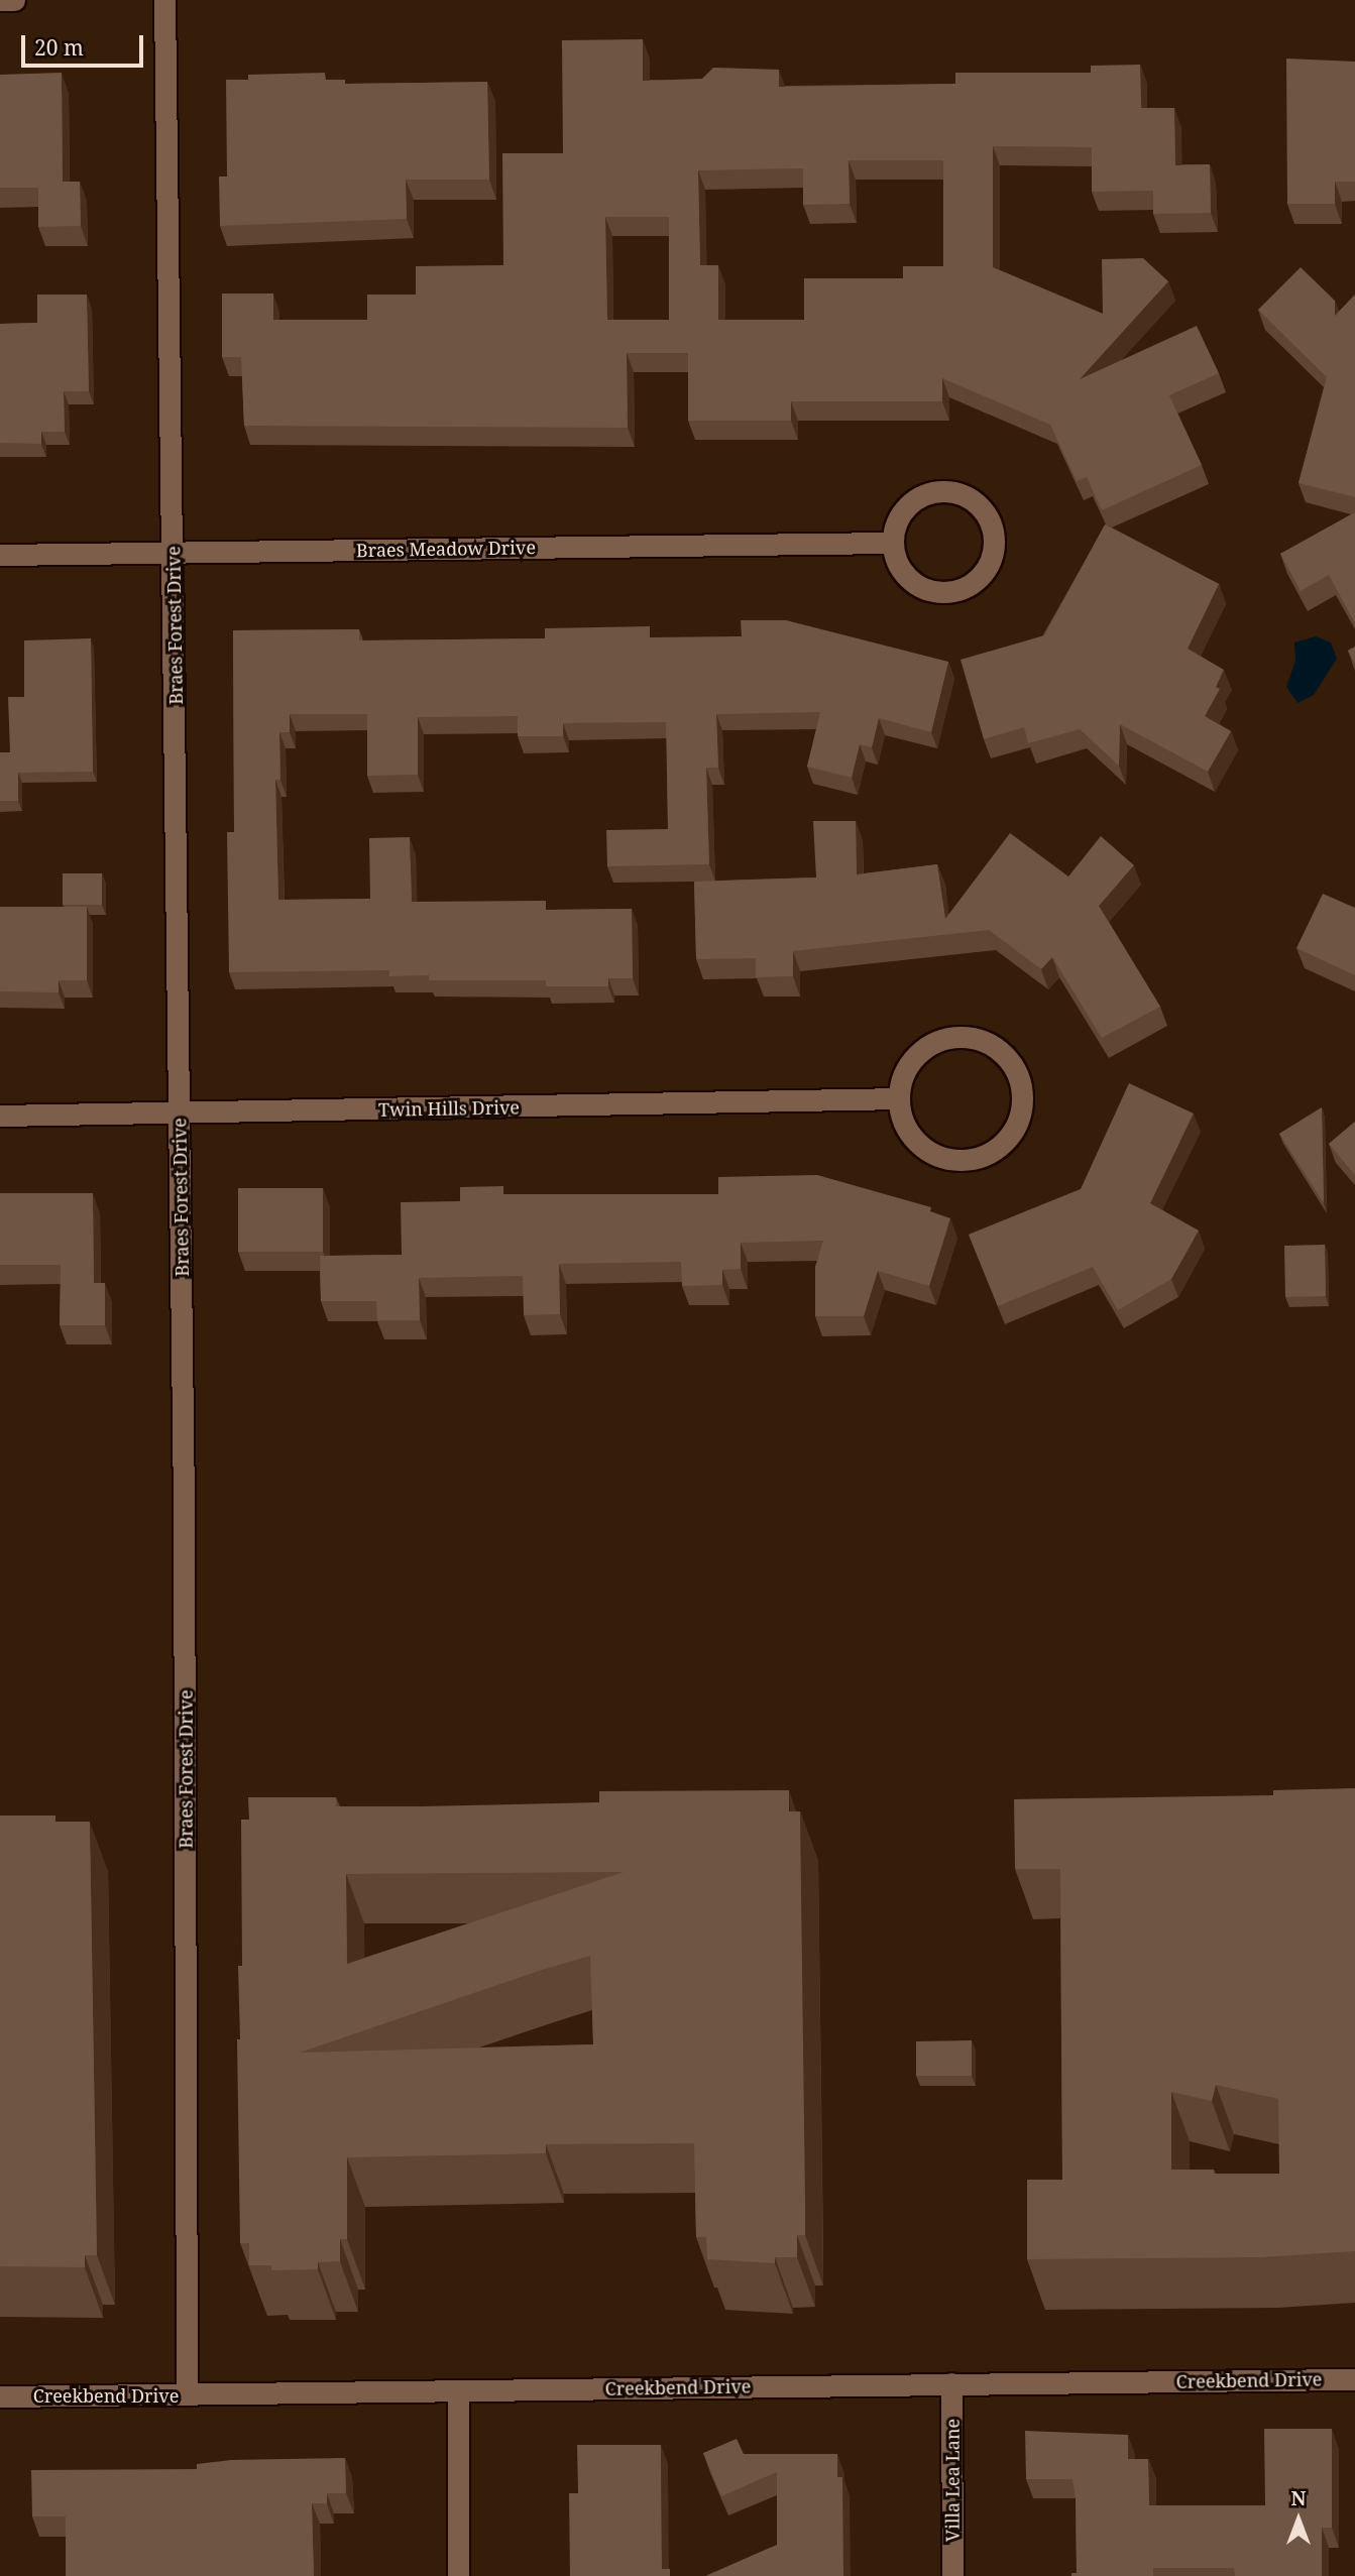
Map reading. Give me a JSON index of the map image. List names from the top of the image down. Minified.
{"streets":{"street":["Braes Meadow Drive","Braes Forest Drive","Twin Hills Drive","Creekbend Drive","Villa Lea Lane"]},"crossings":[["Braes Meadow Drive","Braes Forest Drive"],["Braes Forest Drive","Twin Hills Drive"],["Braes Forest Drive","Creekbend Drive"],["Creekbend Drive","Villa Lea Lane"]],"scale_bar":"20 m","north":"top"}
